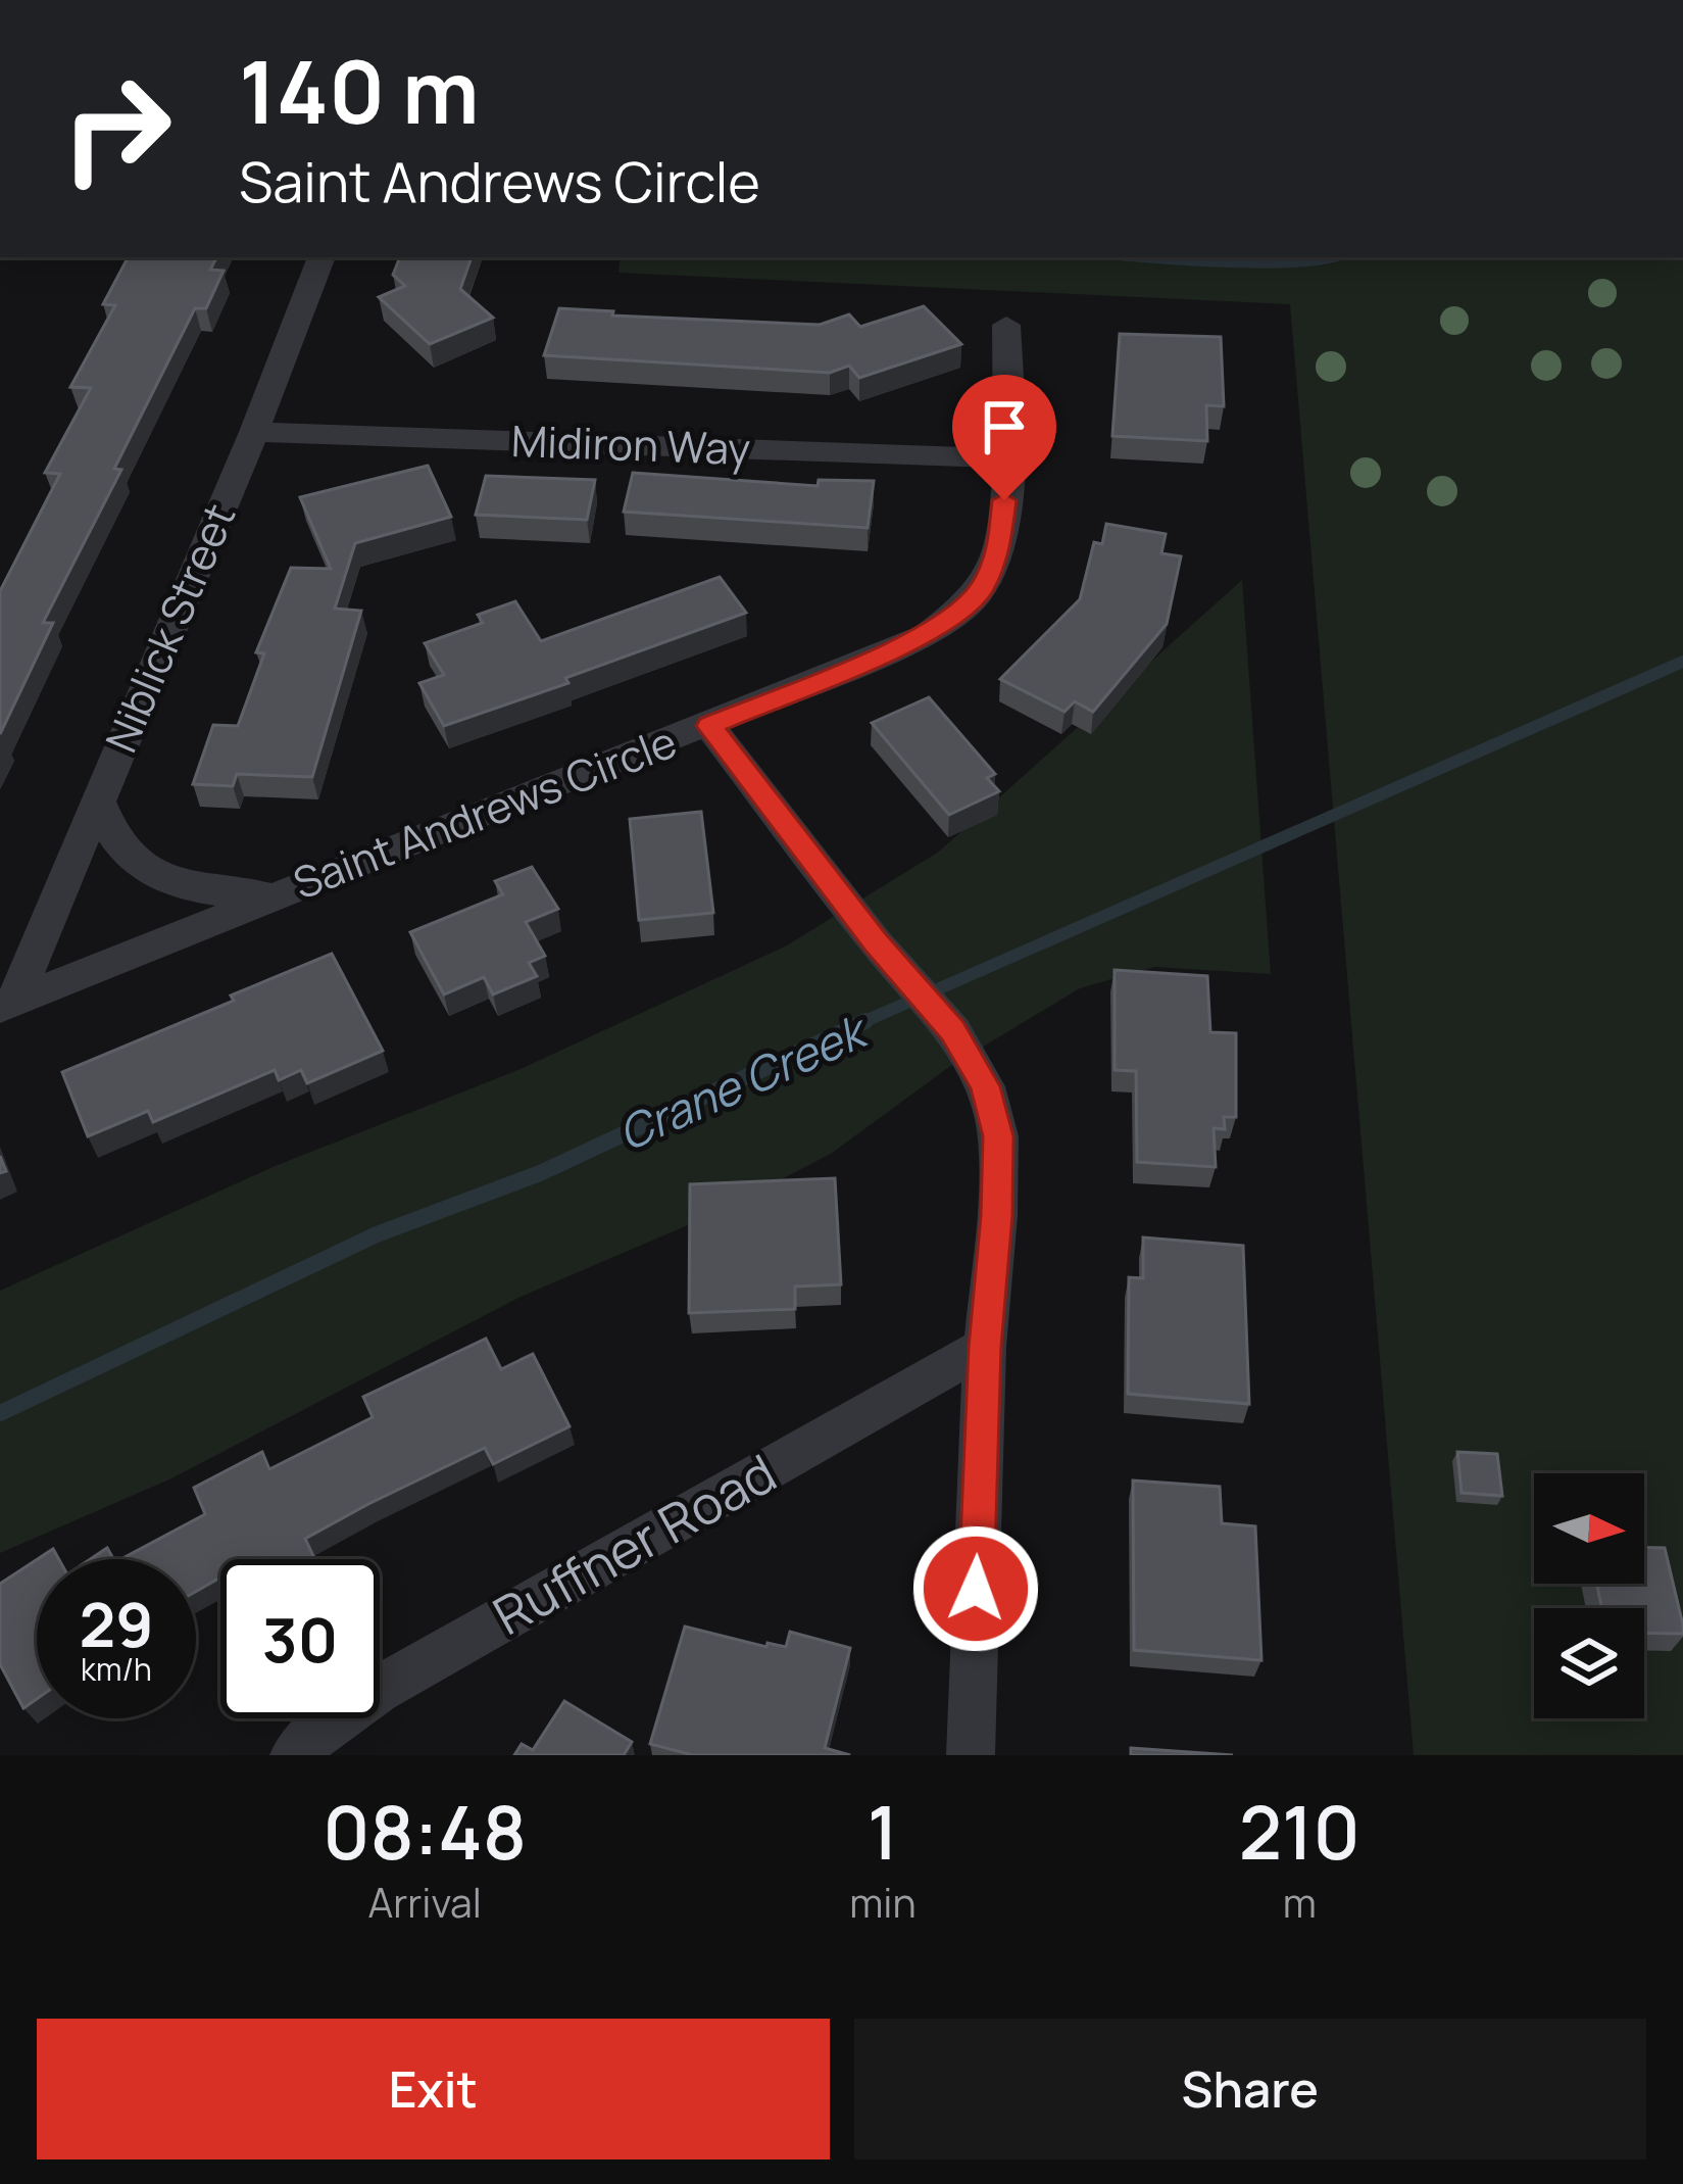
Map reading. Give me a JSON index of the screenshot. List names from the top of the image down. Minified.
{"streets":{"street":["Midiron Way","Niblick Street","Saint Andrews Circle","Ruffner Road"]},"crossings":[["Midiron Way","Niblick Street"],["Midiron Way","Saint Andrews Circle"],["Niblick Street","Saint Andrews Circle"]],"water":["Crane Creek"],"north":"right","page":{"turn":["140 m","Saint Andrews Circle"],"speed":"29 km/h","limit":"30","eta":["08:48","Arrival","1","min","210","m"],"buttons":["Exit","Share"]}}
